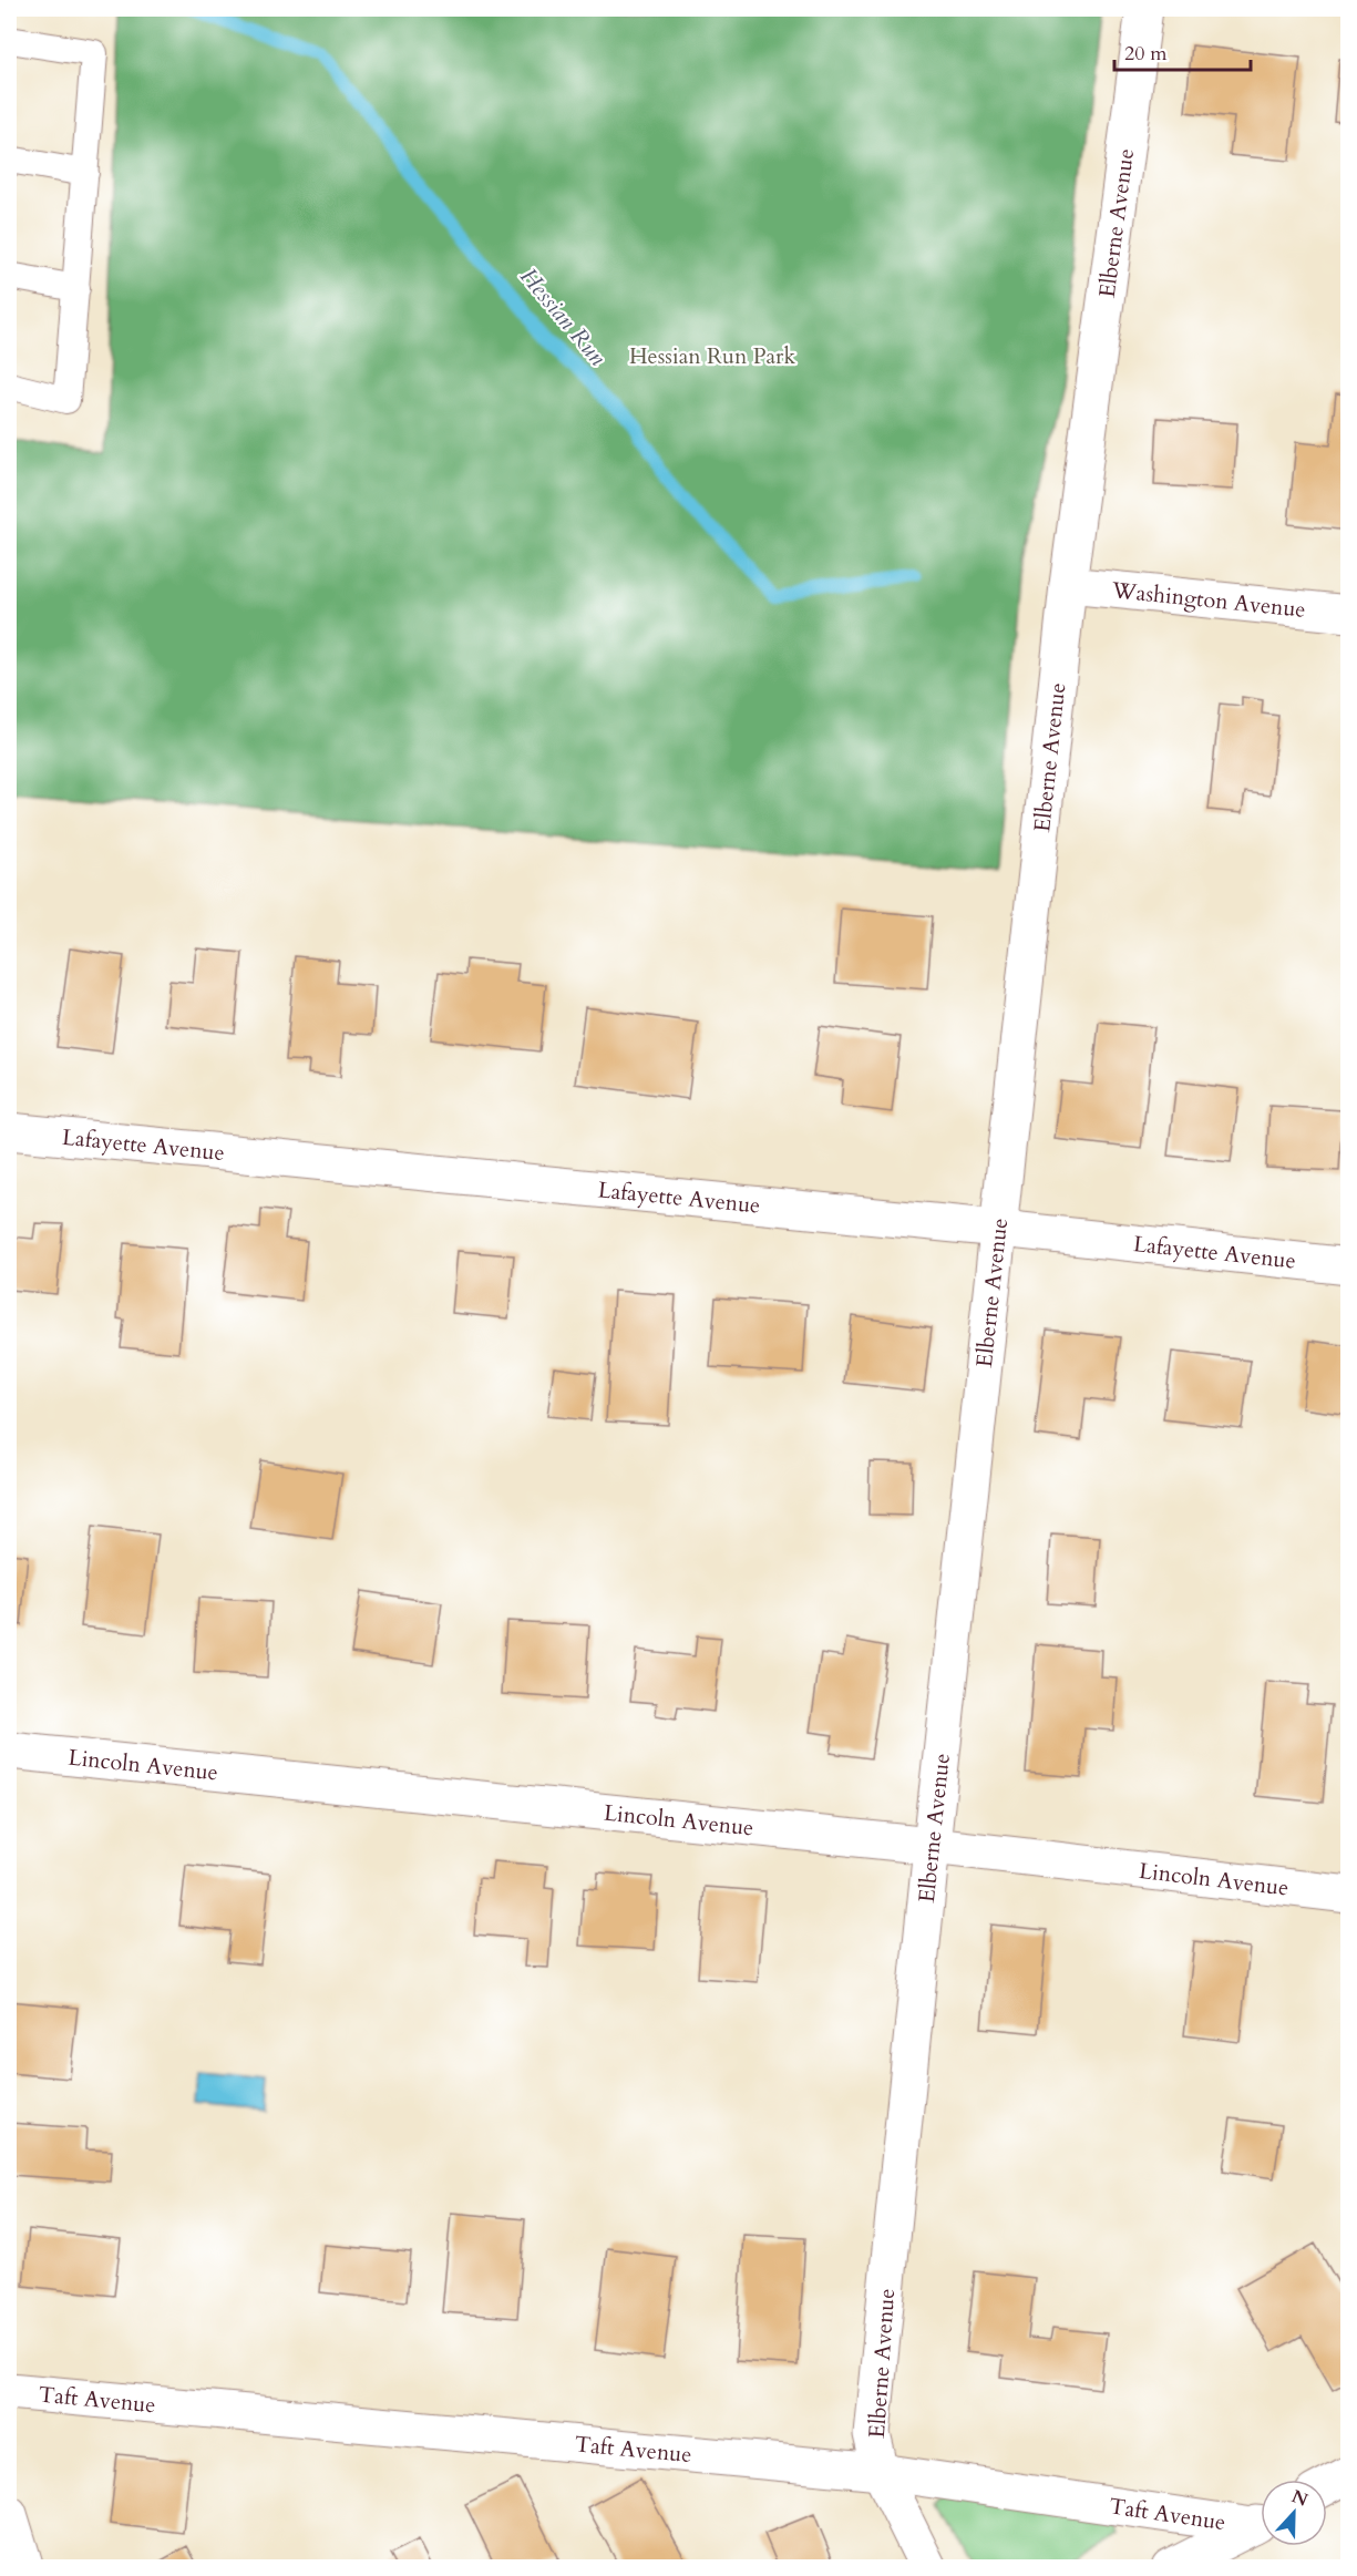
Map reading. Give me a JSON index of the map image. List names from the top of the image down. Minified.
{"streets":{"street":["Elberne Avenue","Washington Avenue","Lafayette Avenue","Lincoln Avenue","Taft Avenue"]},"crossings":[["Elberne Avenue","Washington Avenue"],["Elberne Avenue","Lafayette Avenue"],["Elberne Avenue","Lincoln Avenue"],["Elberne Avenue","Taft Avenue"]],"water":["Hessian Run"],"parks":["Hessian Run Park"],"scale_bar":"20 m","north":"top"}
